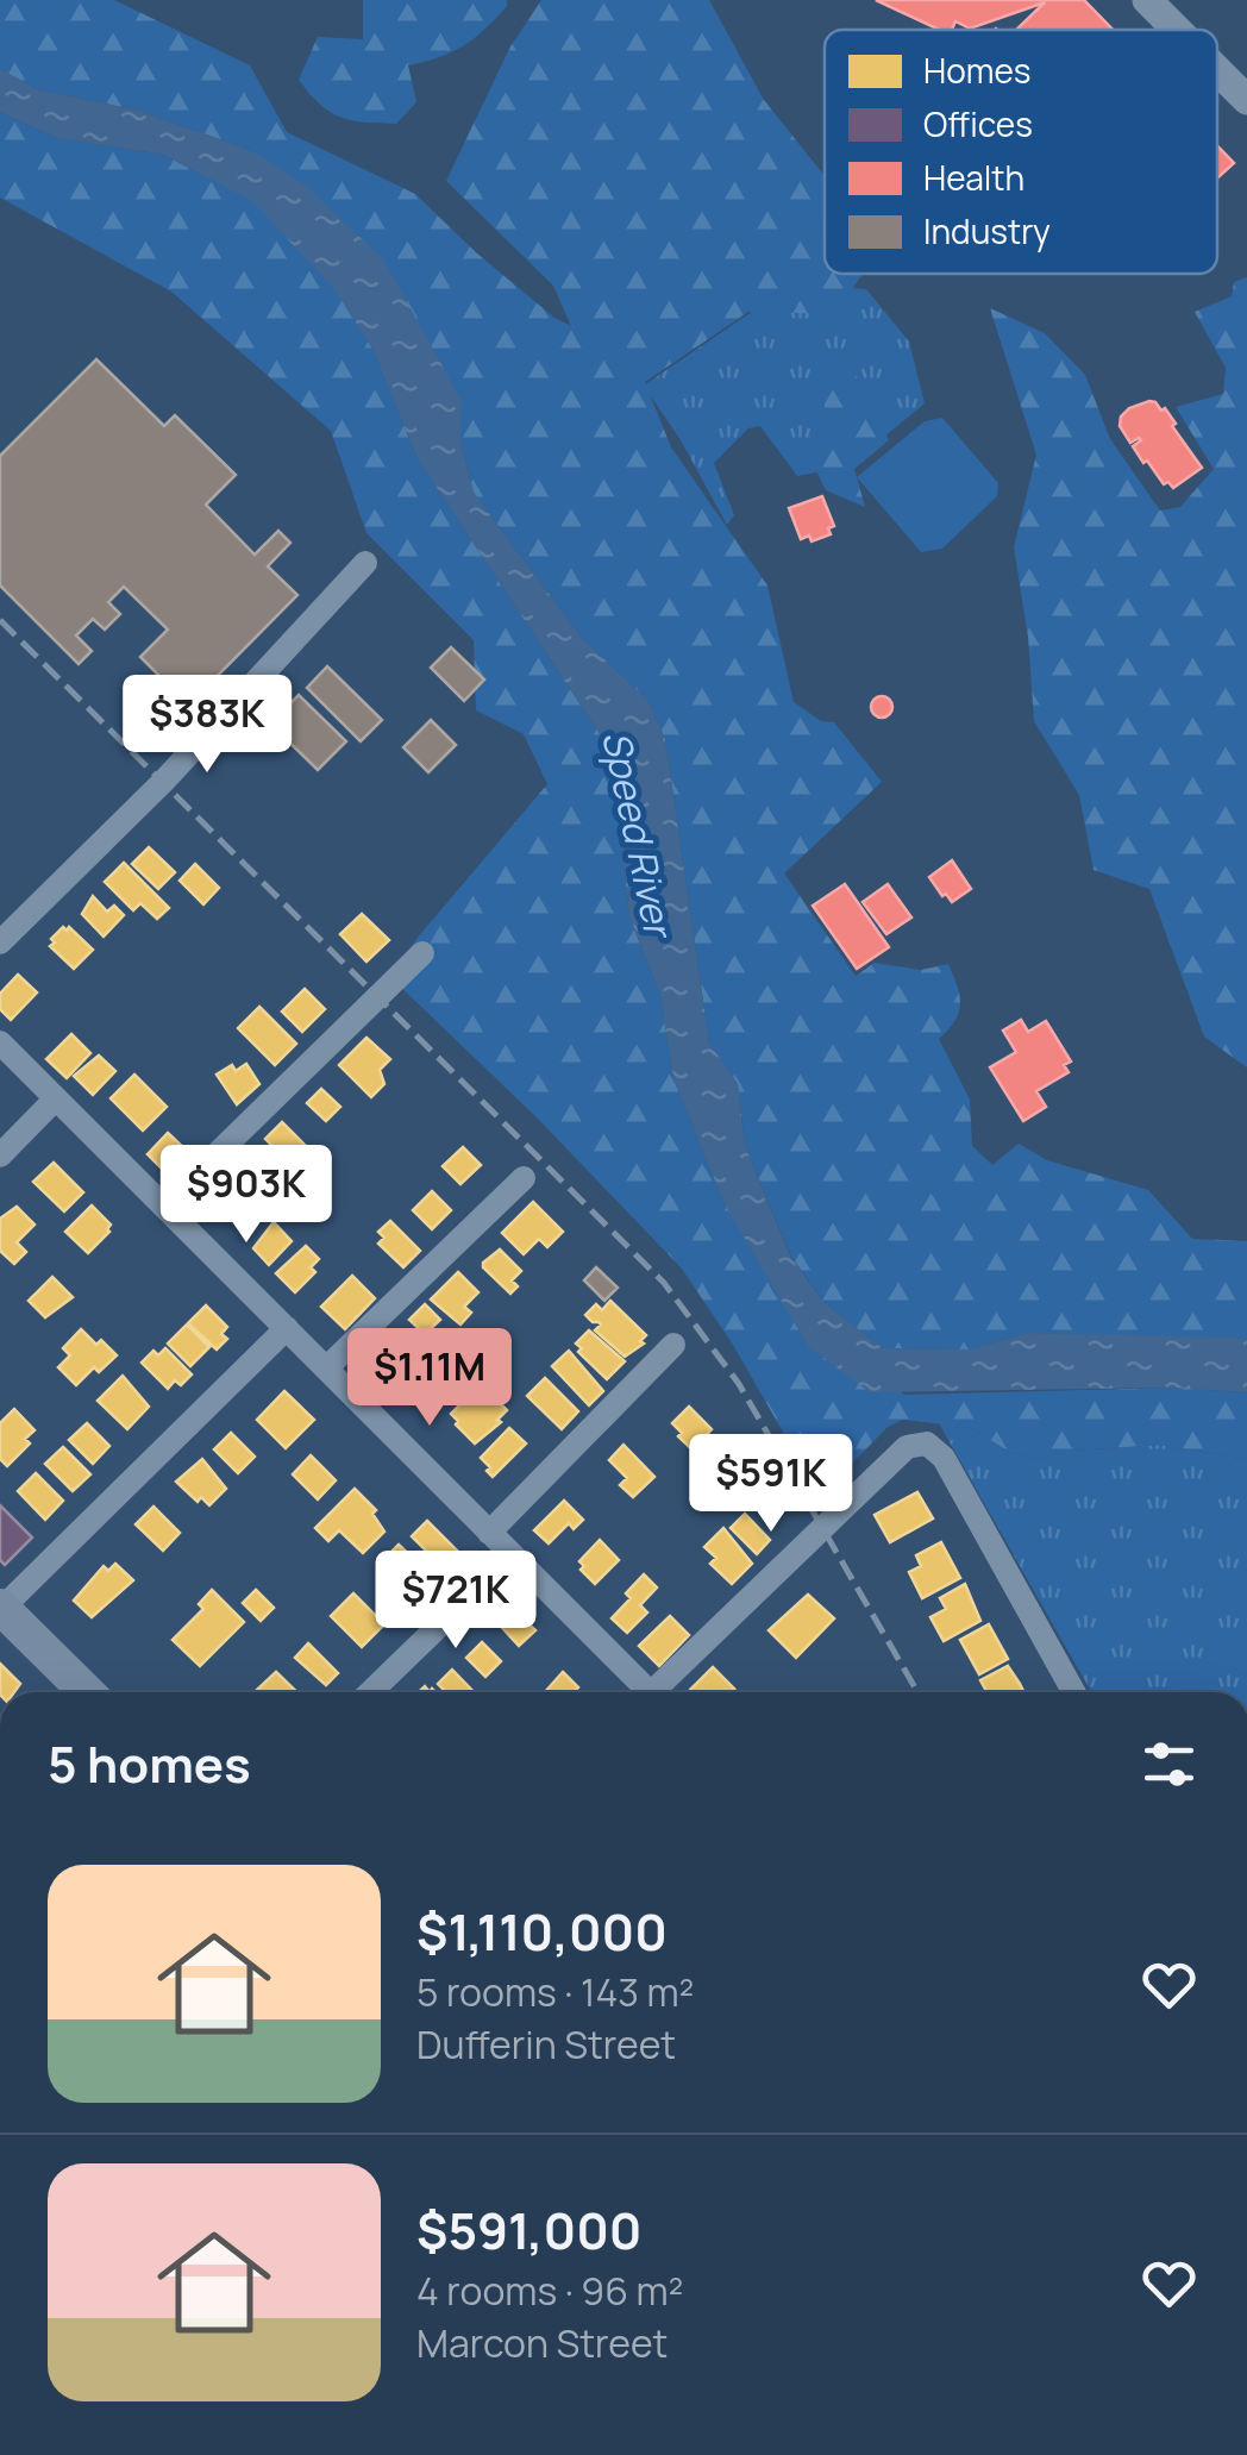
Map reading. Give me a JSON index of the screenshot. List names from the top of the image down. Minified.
{"water":["Speed River"],"legend":["Homes","Offices","Health","Industry"],"page":{"price":["$383K","$903K","$1.11M","$591K","$721K"],"heading":"5 homes","list":[{"name":"$1,110,000","note":"5 rooms · 143 m² · Dufferin Street"},{"name":"$591,000","note":"4 rooms · 96 m² · Marcon Street"}]}}
